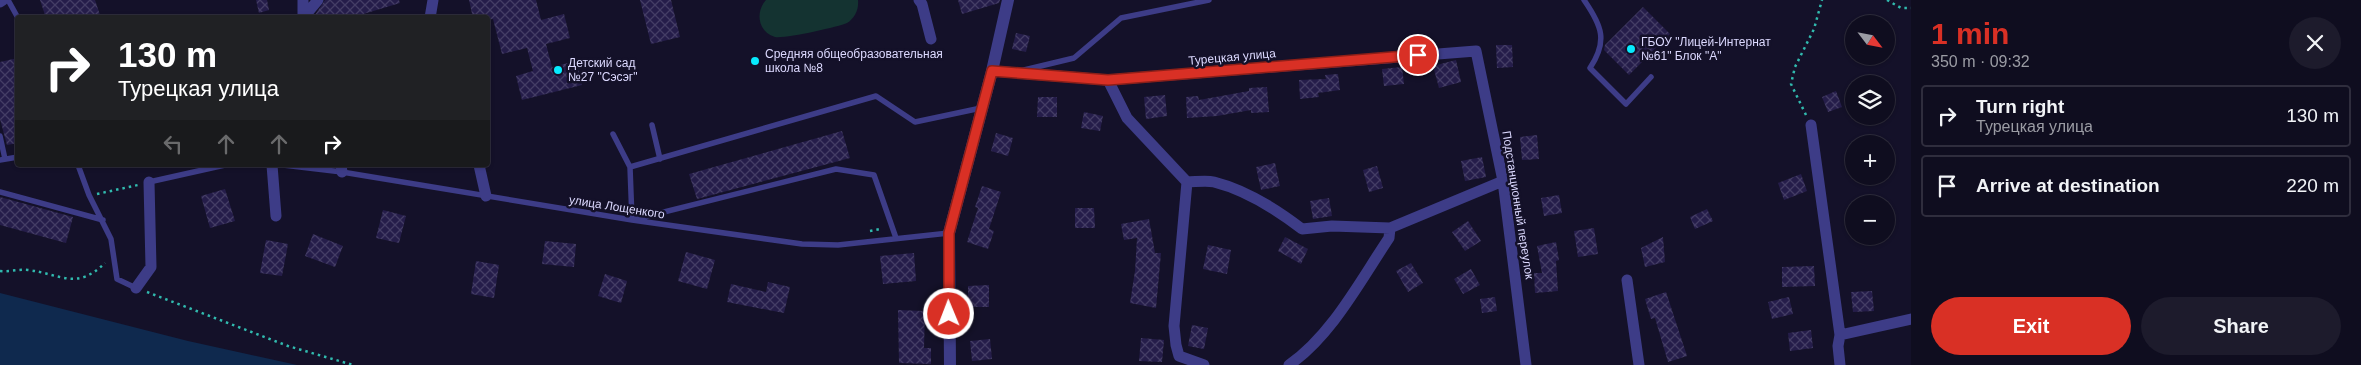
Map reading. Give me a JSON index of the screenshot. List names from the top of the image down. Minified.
{"streets":{"street":["Турецкая улица","Подстанционный переулок"],"lane":["улица Лощенкого"]},"crossings":[["Турецкая улица","Подстанционный переулок"]],"places":["ГБОУ \"Лицей-Интернат №61\" Блок \"А\"","Средняя общеобразовательная школа №8","Детский сад №27 \"Сэсэг\""],"north":"bottom right","page":{"heading":["1 min","350 m · 09:32"],"map_buttons":["+","−"],"turn":["130 m","Турецкая улица"],"list":[{"name":"Turn right","note":"Турецкая улица","value":"130 m"},{"name":"Arrive at destination","value":"220 m"}],"buttons":["Exit","Share"]}}
